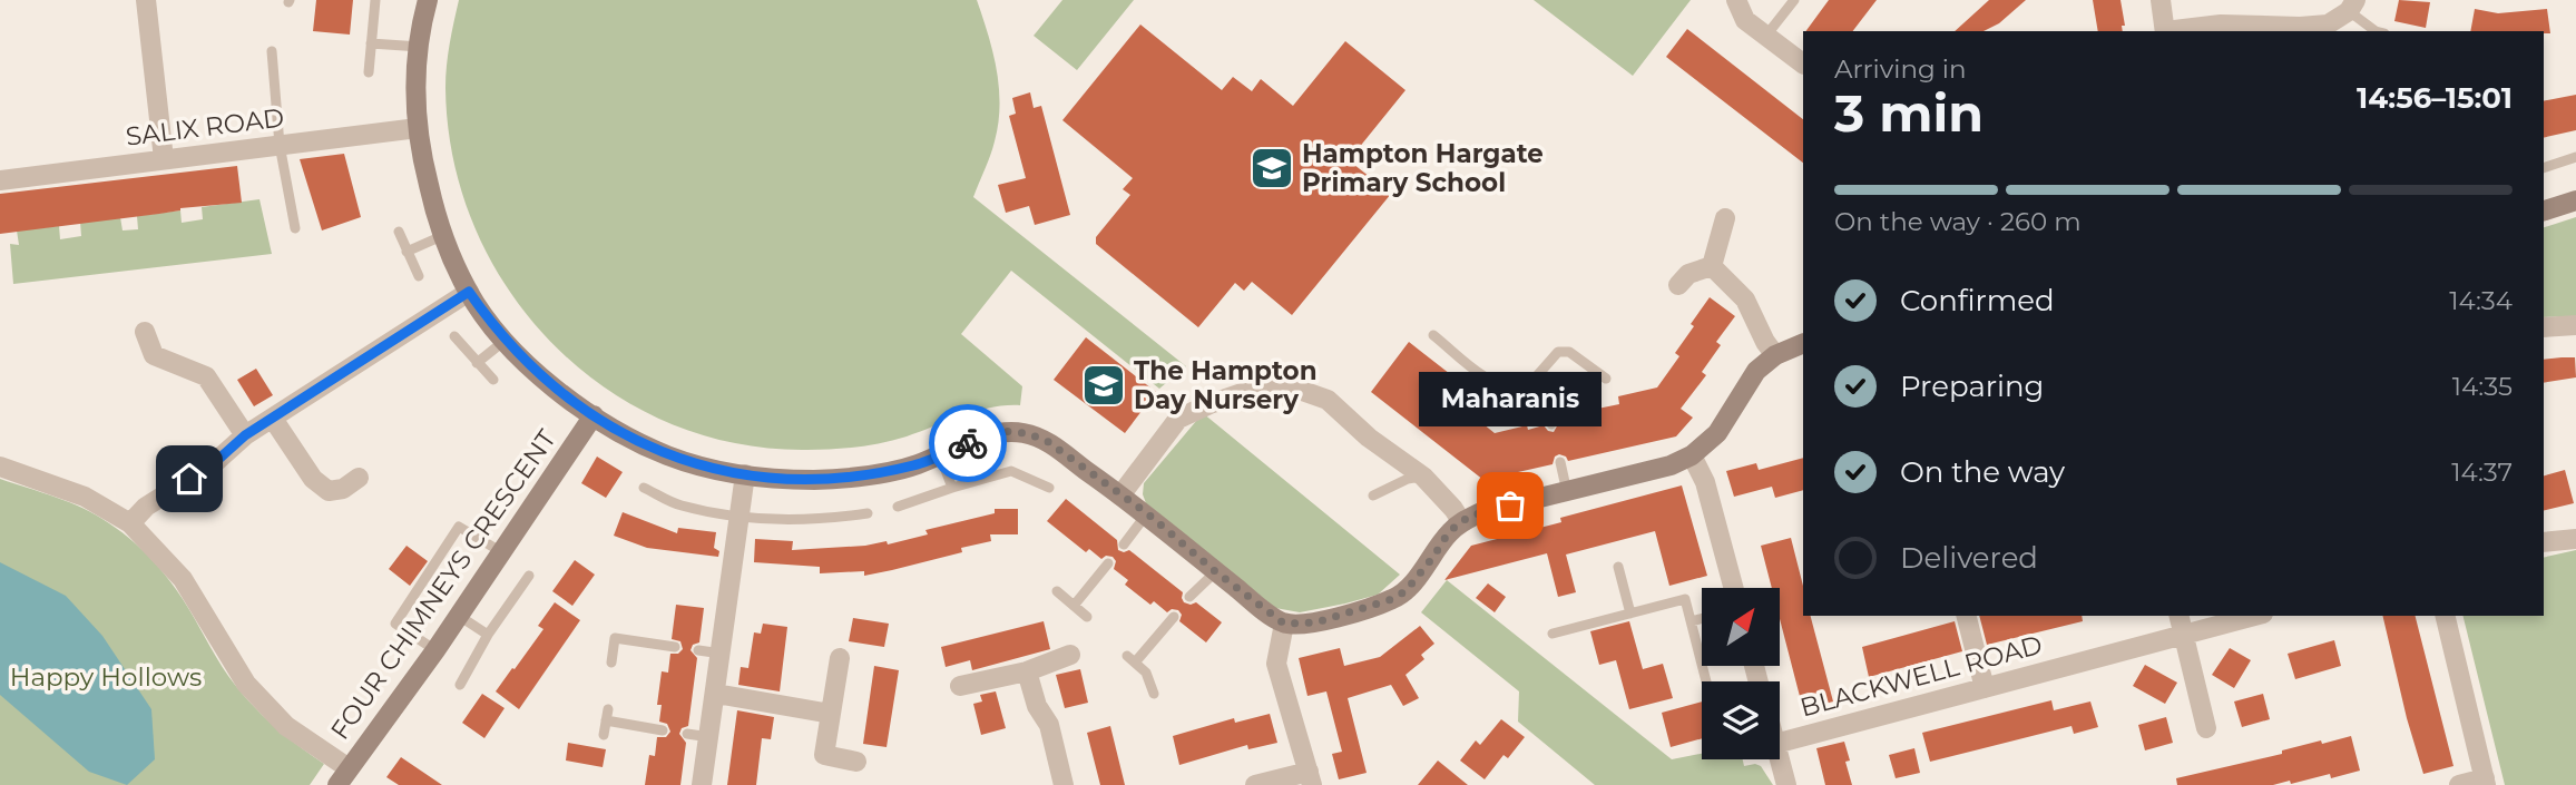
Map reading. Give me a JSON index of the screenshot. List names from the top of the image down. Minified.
{"streets":{"street":["SALIX ROAD","FOUR CHIMNEYS CRESCENT","BLACKWELL ROAD"]},"parks":["Happy Hollows"],"places":{"school or university":["Hampton Hargate Primary School","The Hampton Day Nursery"],"other":["Maharanis"]},"north":"top right","page":{"heading":["3 min","Arriving in","14:56–15:01"],"bar":"On the way · 260 m","list":[["Confirmed","14:34"],["Preparing","14:35"],["On the way","14:37"],"Delivered"],"bubble":"Maharanis"}}
